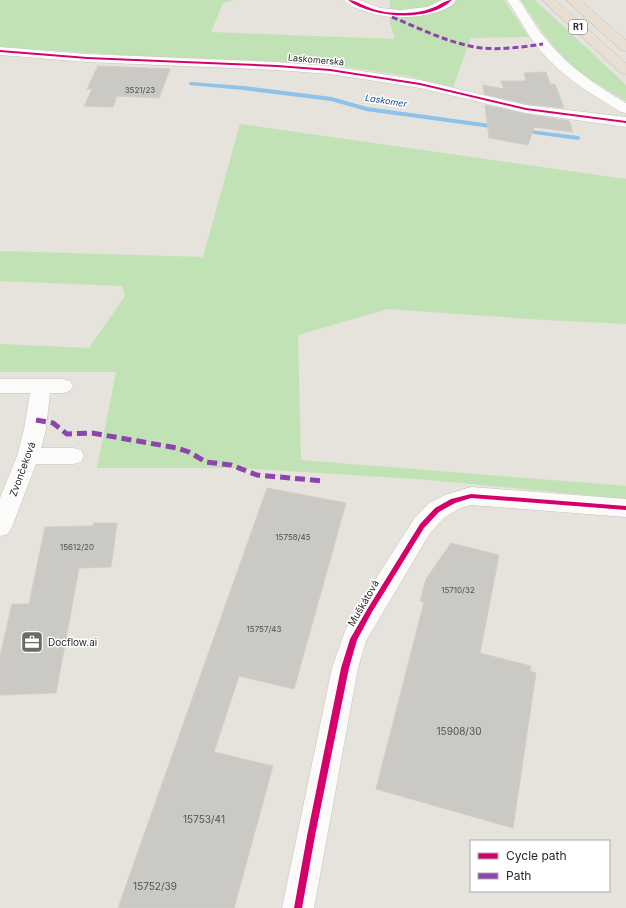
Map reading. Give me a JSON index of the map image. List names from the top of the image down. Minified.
{"streets":{"highway":["R1"],"street":["Laskomerská","Zvončeková","Muškátová"]},"water":["Laskomer"],"places":{"office":["Docflow.ai"]},"house_numbers":["3521/23","15758/45","15612/20","15710/32","15757/43","15908/30","15753/41","15752/39"],"legend":["Cycle path","Path"]}
